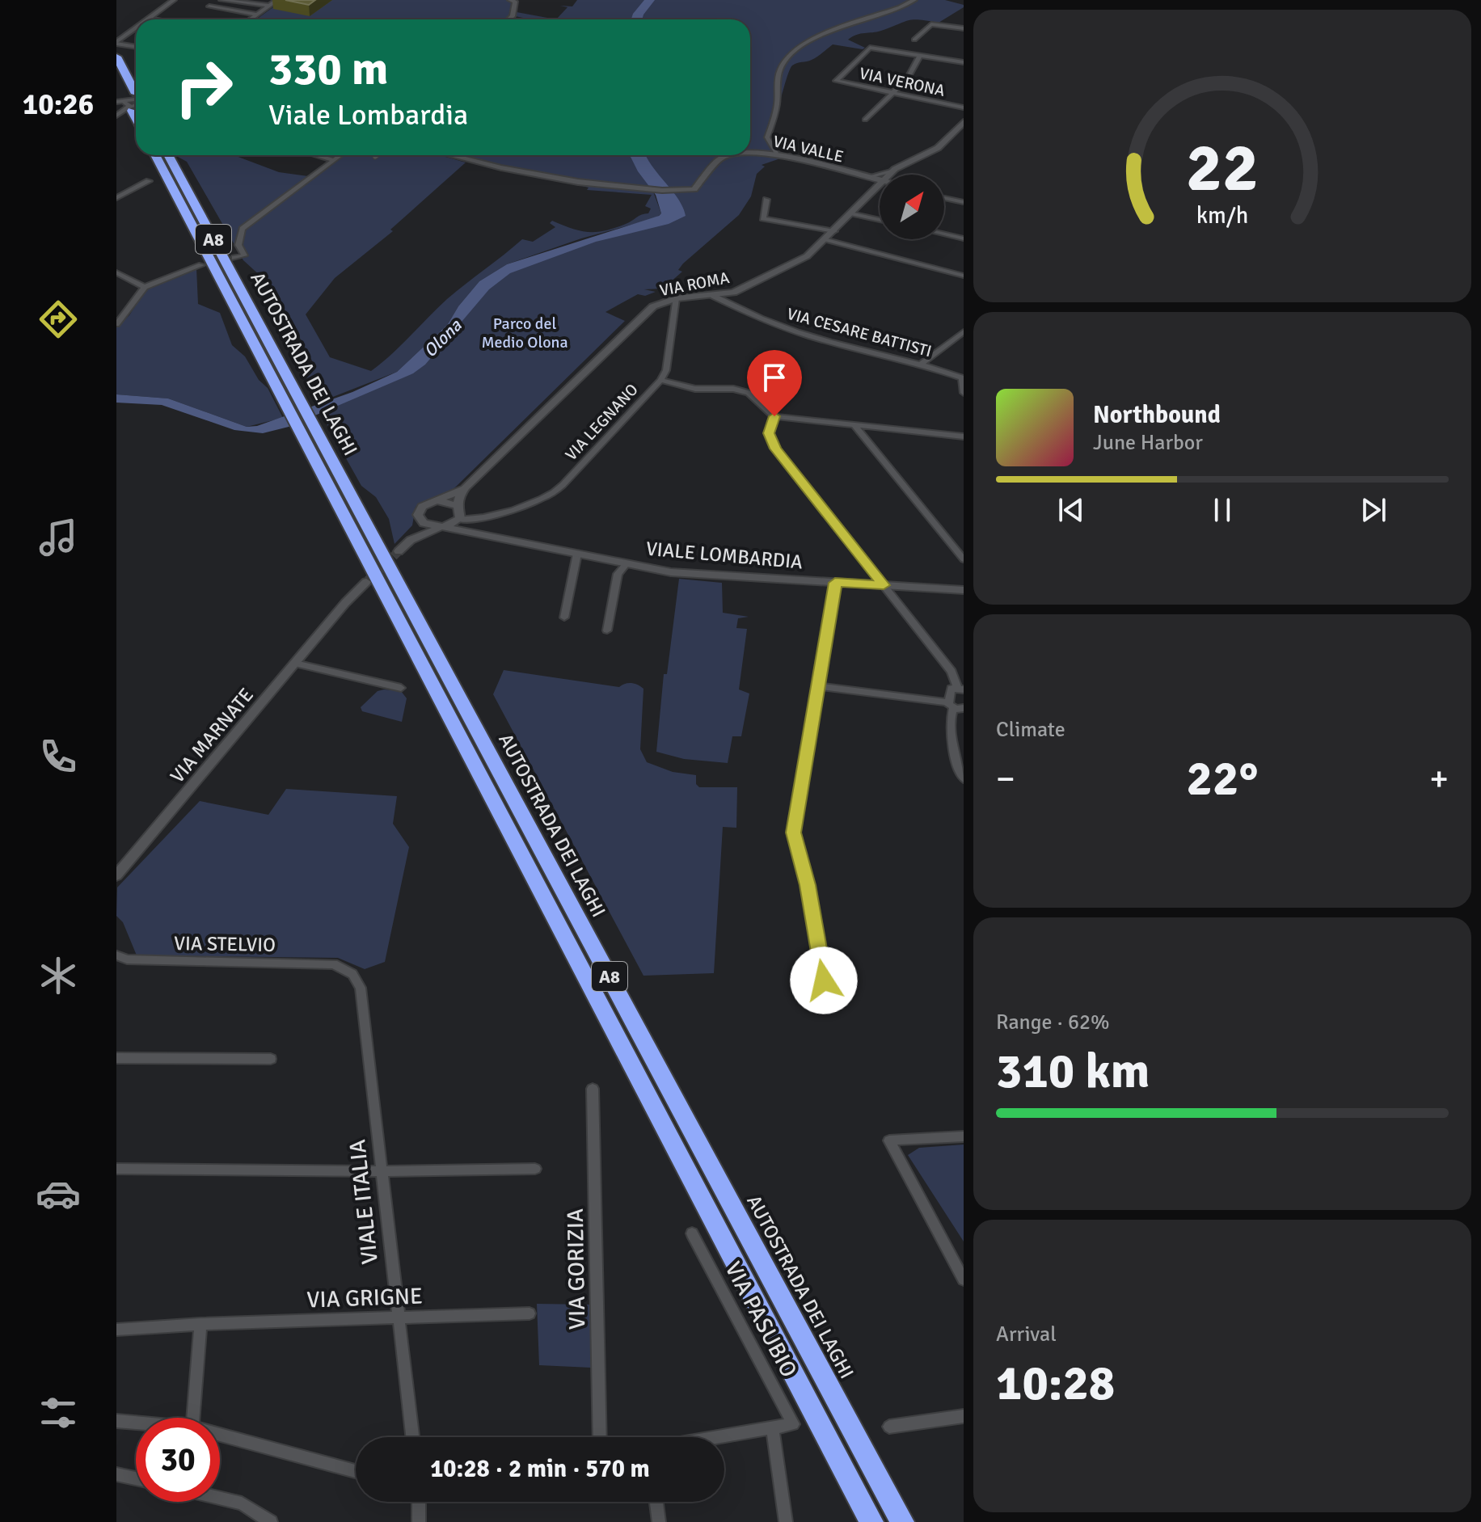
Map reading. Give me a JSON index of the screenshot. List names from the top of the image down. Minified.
{"streets":{"highway":["A8","AUTOSTRADA DEI LAGHI"],"street":["VIA VERONA","VIA VALLE","VIA ROMA","VIA CESARE BATTISTI","VIA LEGNANO","VIALE LOMBARDIA","VIA MARNATE","VIA STELVIO","VIALE ITALIA","VIA GORIZIA","VIA GRIGNE","VIA PASUBIO"]},"crossings":[["VIA ROMA","VIA CESARE BATTISTI"],["VIA ROMA","VIA LEGNANO"],["VIA ROMA","VIALE LOMBARDIA"],["VIA LEGNANO","VIALE LOMBARDIA"],["VIA STELVIO","VIALE ITALIA"],["VIALE ITALIA","VIA GRIGNE"]],"water":["Olona"],"parks":["Parco del Medio Olona"],"north":"top right","page":{"tabs":"10:26","turn":["330 m","Viale Lombardia"],"song":["Northbound","June Harbor"],"tile":["Climate",["Range · 62%","310 km"],["Arrival","10:28"]],"heat":["−","22°","+"],"limit":"30","trip":"10:28 · 2 min · 570 m","gauge":["22","km/h"]}}
